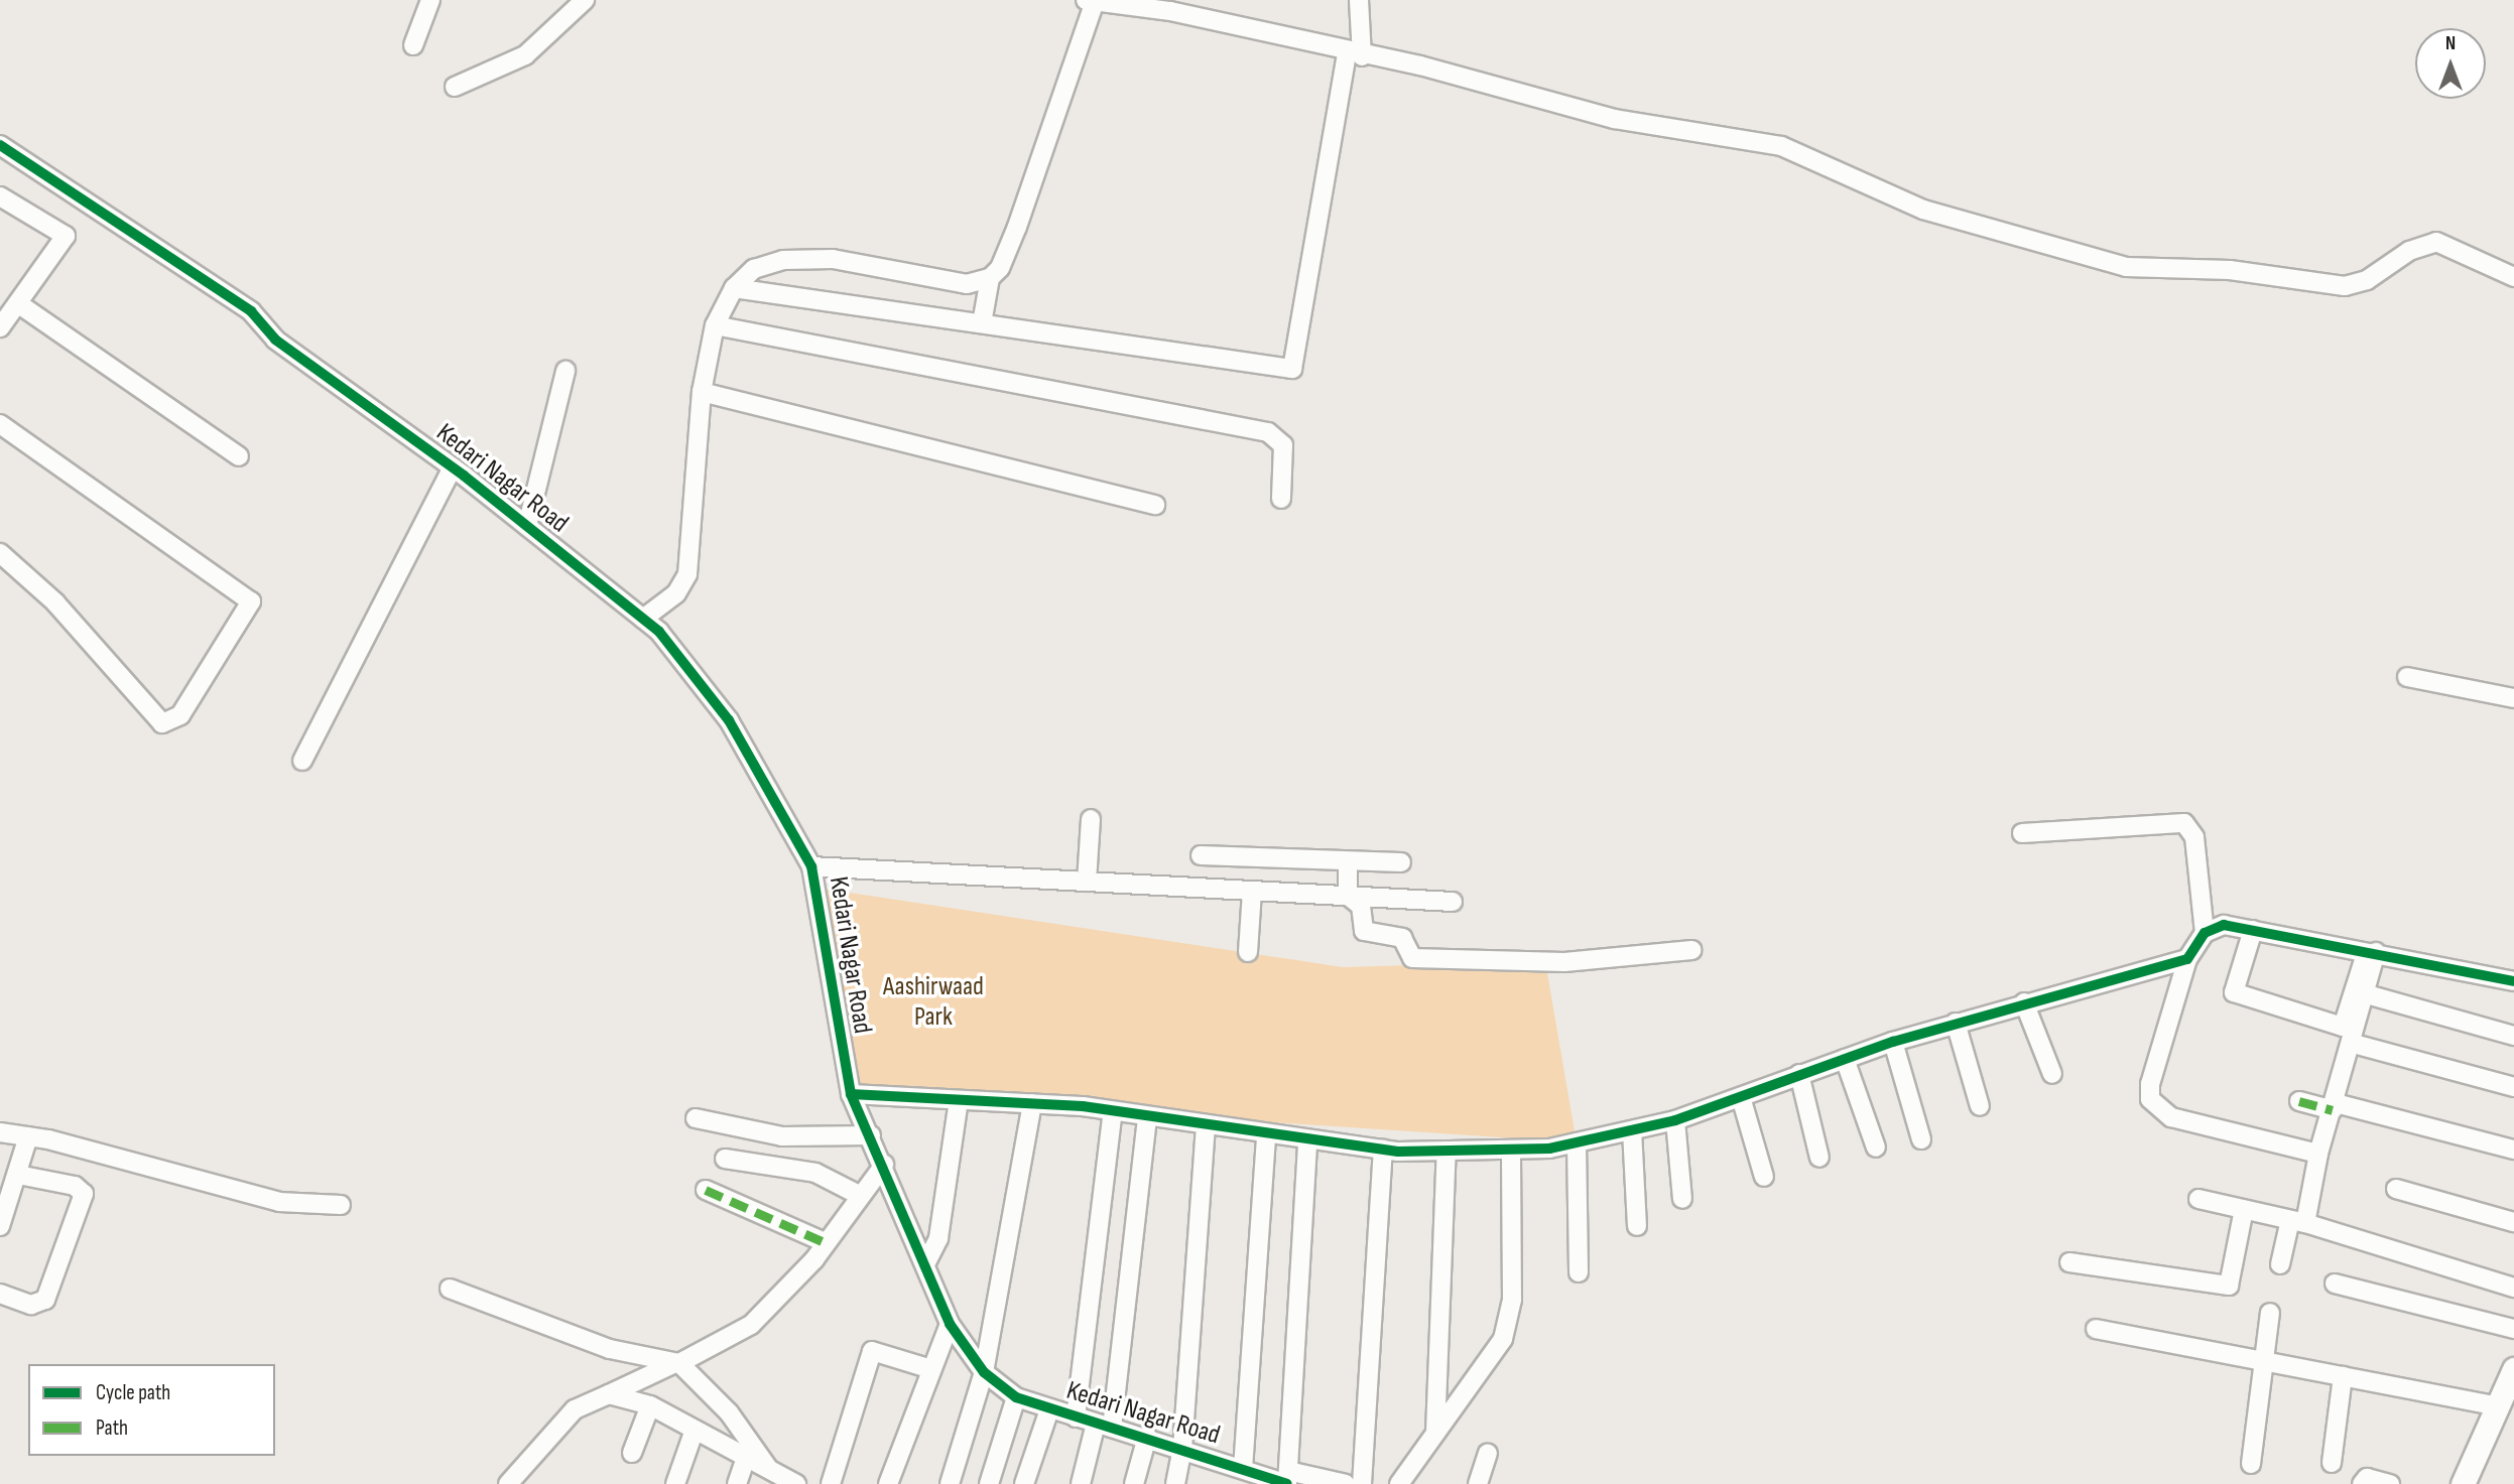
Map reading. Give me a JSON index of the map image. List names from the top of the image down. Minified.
{"streets":{"street":["Kedari Nagar Road"]},"parks":["Aashirwaad Park"],"legend":["Cycle path","Path"],"north":"top"}
